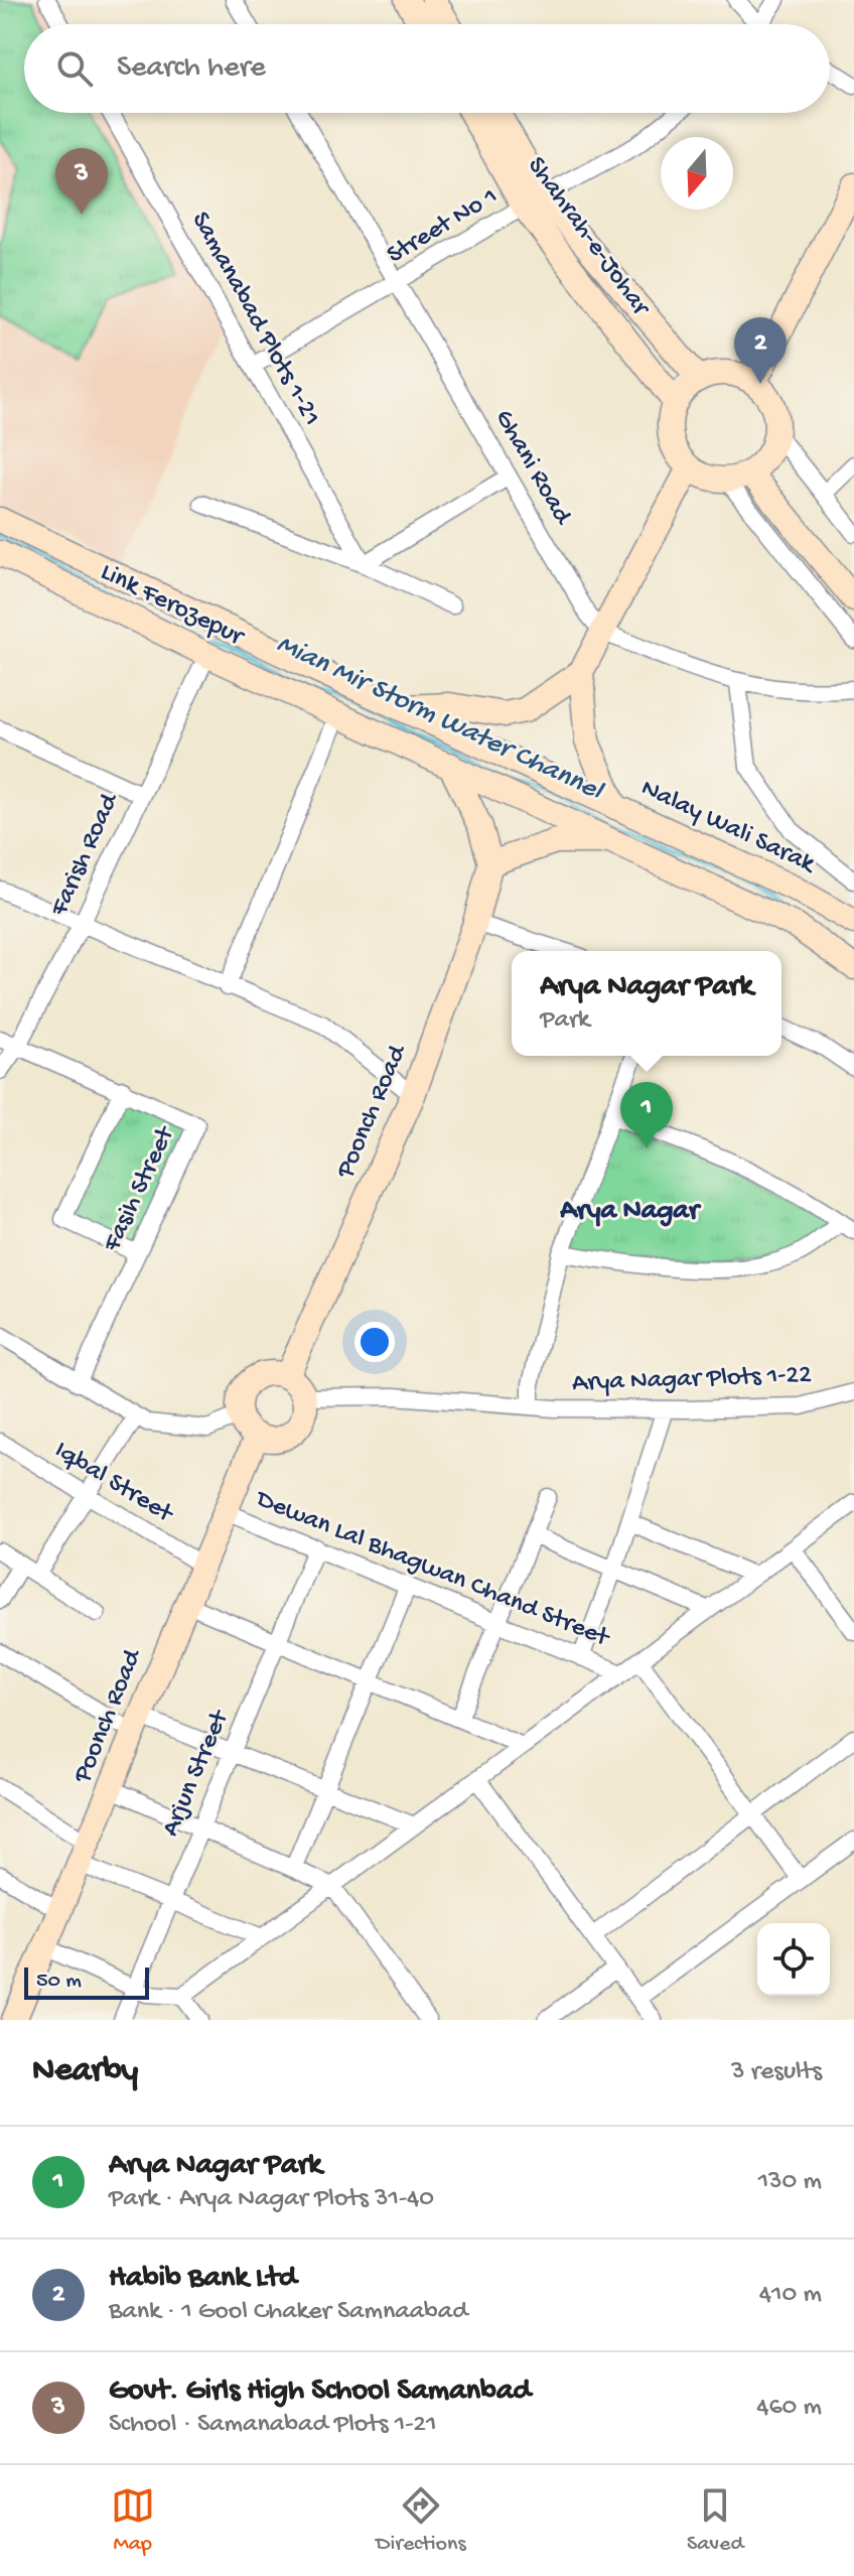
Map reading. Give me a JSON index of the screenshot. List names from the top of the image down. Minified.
{"streets":{"main road":["Shahrah-e-Johar","Link Ferozepur","Nalay Wali Sarak","Poonch Road"],"street":["Street No 1","Samanabad Plots 1-21","Ghani Road","Farish Road","Fasih Street","Arya Nagar Plots 1-22","Iqbal Street","Dewan Lal Bhagwan Chand Street","Arjun Street"]},"crossings":[["Street No 1","Shahrah-e-Johar"],["Street No 1","Samanabad Plots 1-21"],["Street No 1","Ghani Road"],["Link Ferozepur","Nalay Wali Sarak"],["Link Ferozepur","Farish Road"],["Farish Road","Fasih Street"],["Poonch Road","Arya Nagar Plots 1-22"],["Poonch Road","Iqbal Street"],["Poonch Road","Dewan Lal Bhagwan Chand Street"],["Dewan Lal Bhagwan Chand Street","Arjun Street"]],"districts":["Arya Nagar"],"water":["Mian Mir Storm Water Channel"],"scale_bar":"50 m","north":"bottom","page":{"search":"Search here","pins":["3","2","1"],"popup":["Arya Nagar Park","Park"],"scale":"50 m","heading":["Nearby","3 results"],"list":[{"mark":"1","name":"Arya Nagar Park","note":"Park · Arya Nagar Plots 31-40","value":"130 m"},{"mark":"2","name":"Habib Bank Ltd","note":"Bank · 1 Gool Chaker Samnaabad","value":"410 m"},{"mark":"3","name":"Govt. Girls High School Samanbad","note":"School · Samanabad Plots 1-21","value":"460 m"}],"nav":["Map","Directions","Saved"]}}
